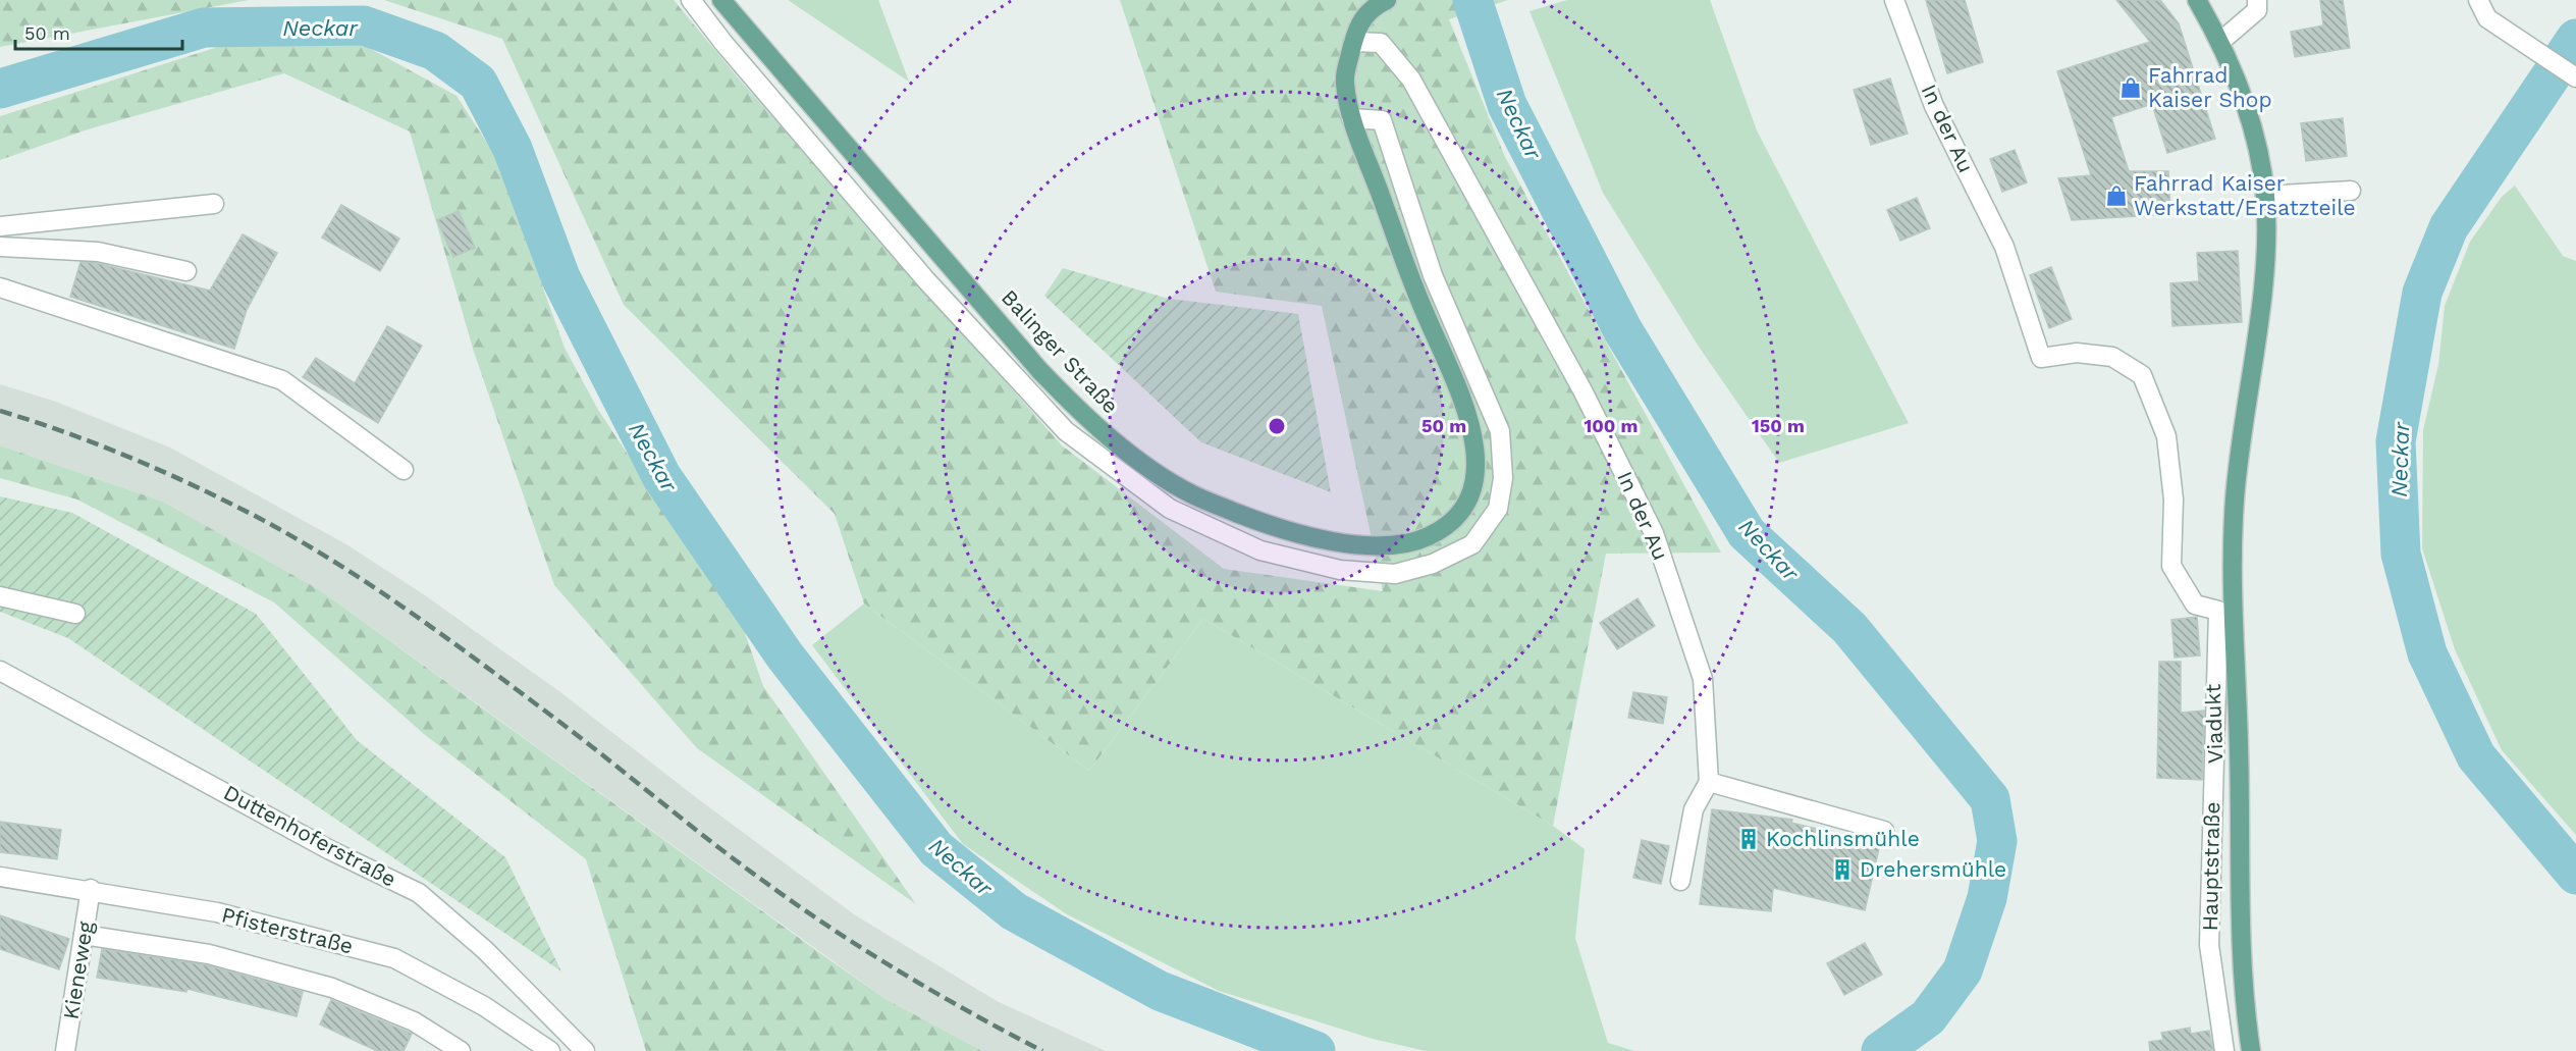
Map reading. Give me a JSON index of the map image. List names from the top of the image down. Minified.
{"streets":{"main road":["Balinger Straße","Viadukt"],"street":["In der Au","Duttenhoferstraße","Hauptstraße","Pfisterstraße","Kieneweg"]},"crossings":[["In der Au","Balinger Straße"],["In der Au","Hauptstraße"],["Pfisterstraße","Kieneweg"]],"water":["Neckar"],"places":{"shop":["Fahrrad Kaiser Shop","Fahrrad Kaiser Werkstatt/Ersatzteile"],"building":["Kochlinsmühle","Drehersmühle"]},"scale_bar":"50 m","rings":["50 m","100 m","150 m"]}
